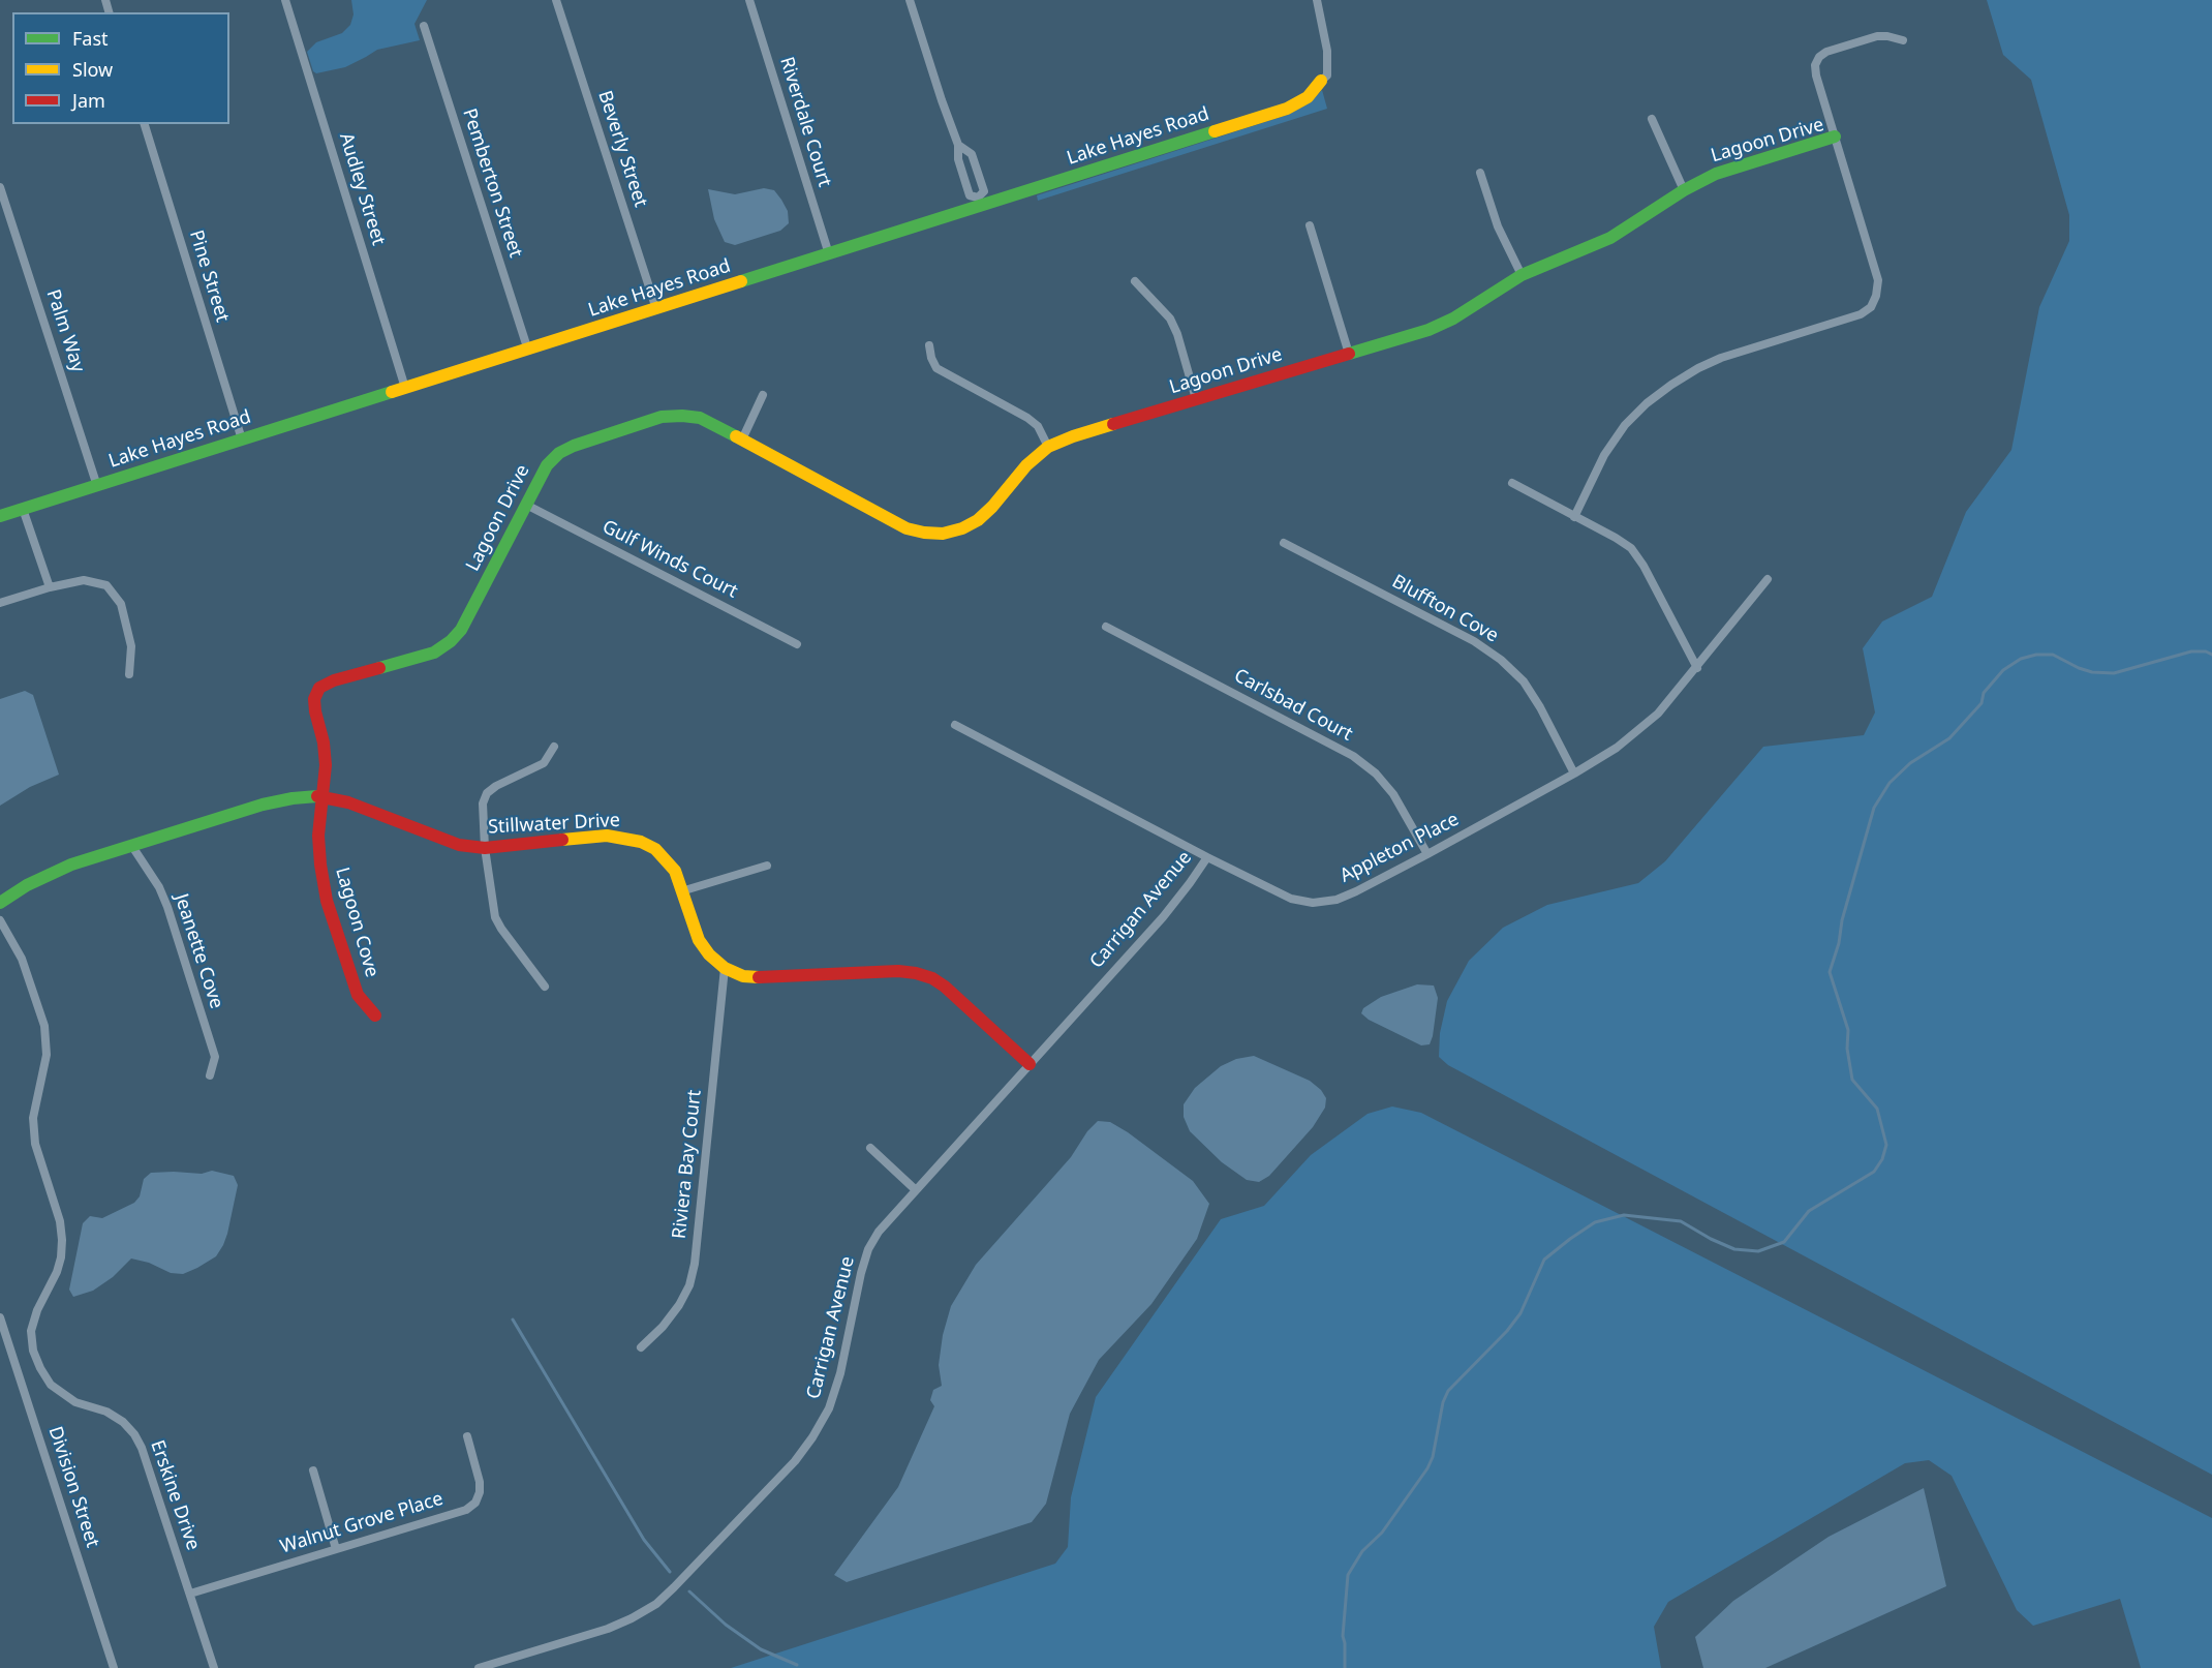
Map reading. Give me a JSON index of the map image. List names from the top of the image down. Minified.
{"streets":{"street":["Riverdale Court","Lake Hayes Road","Lagoon Drive","Beverly Street","Pemberton Street","Audley Street","Pine Street","Palm Way","Gulf Winds Court","Bluffton Cove","Carlsbad Court","Stillwater Drive","Appleton Place","Carrigan Avenue","Lagoon Cove","Jeanette Cove","Riviera Bay Court","Division Street","Erskine Drive","Walnut Grove Place"]},"crossings":[["Riverdale Court","Lake Hayes Road"],["Lake Hayes Road","Beverly Street"],["Lake Hayes Road","Pemberton Street"],["Lake Hayes Road","Audley Street"],["Lake Hayes Road","Pine Street"],["Lake Hayes Road","Palm Way"],["Lagoon Drive","Gulf Winds Court"],["Lagoon Drive","Stillwater Drive"],["Lagoon Drive","Lagoon Cove"],["Bluffton Cove","Appleton Place"],["Carlsbad Court","Appleton Place"],["Stillwater Drive","Carrigan Avenue"],["Stillwater Drive","Lagoon Cove"],["Stillwater Drive","Jeanette Cove"],["Stillwater Drive","Riviera Bay Court"],["Appleton Place","Carrigan Avenue"],["Erskine Drive","Walnut Grove Place"]],"legend":["Fast","Slow","Jam"]}
